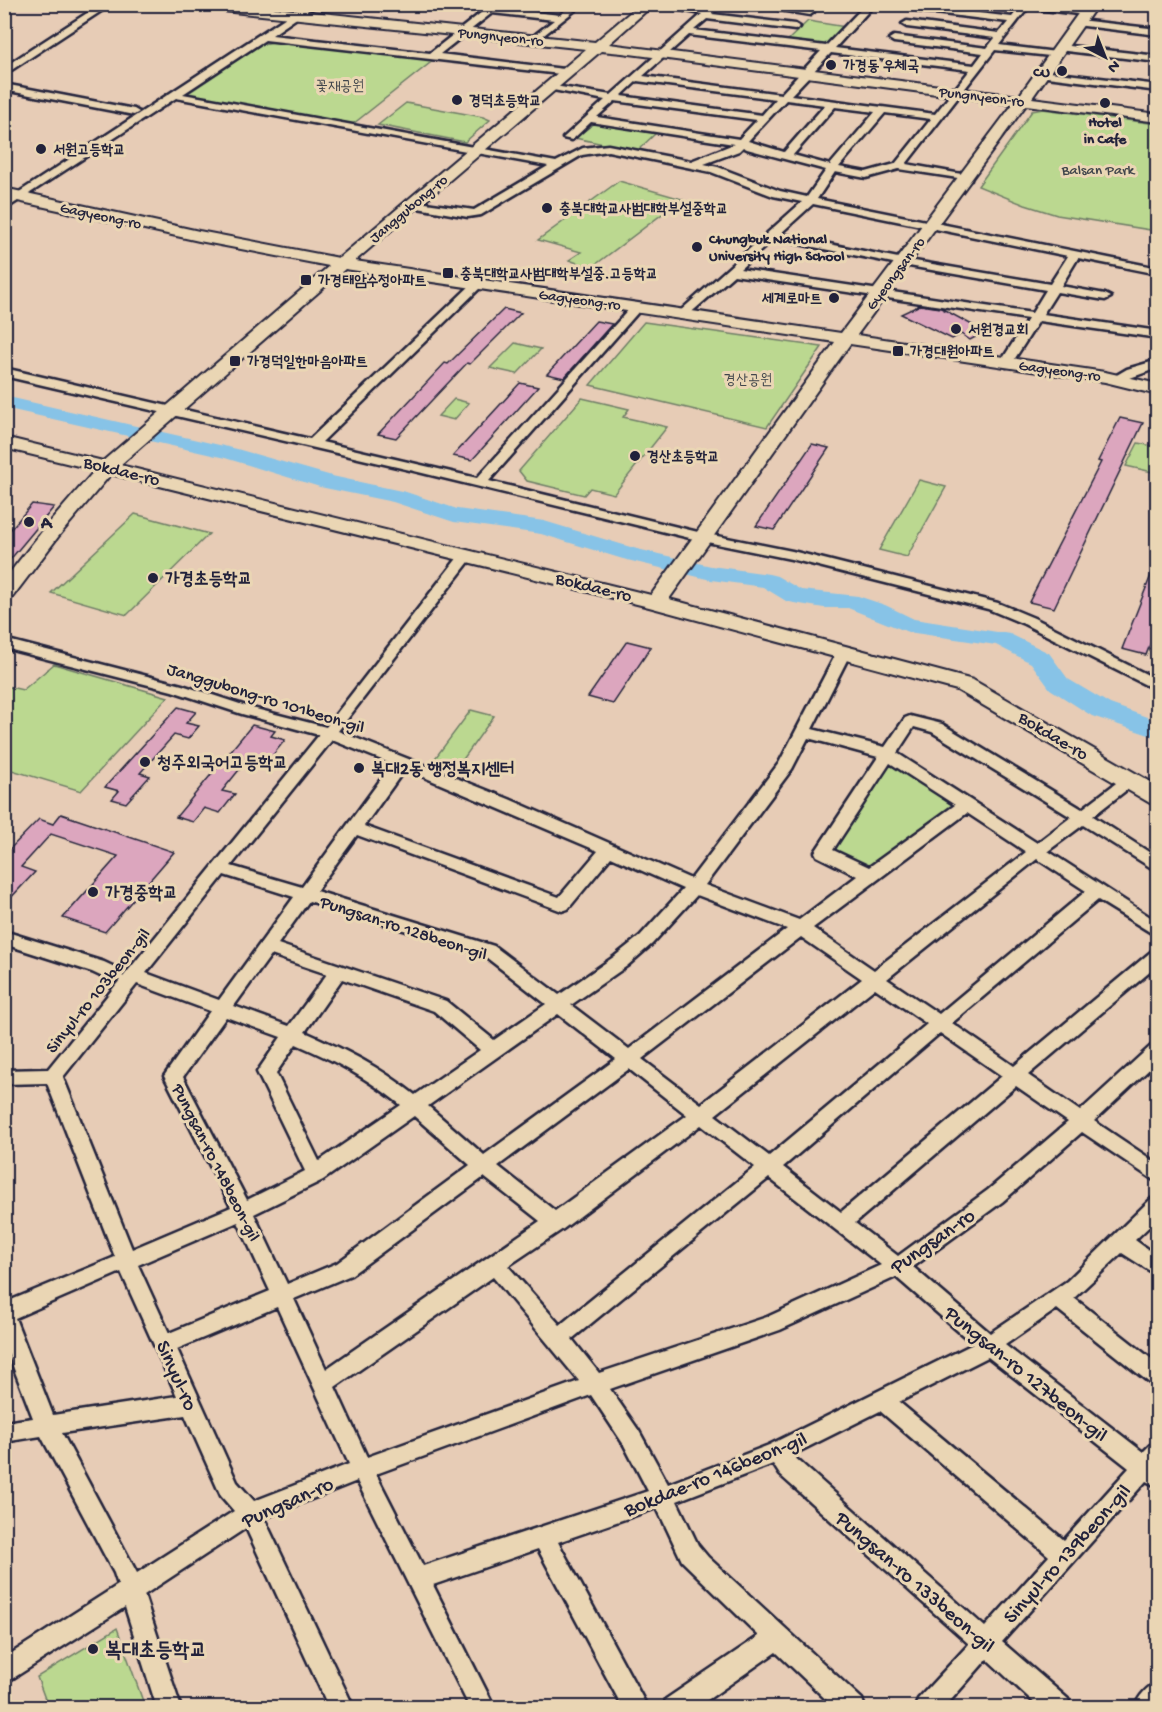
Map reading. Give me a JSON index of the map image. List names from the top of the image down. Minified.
{"streets":{"street":["Pungnyeon-ro","Janggubong-ro","Gagyeong-ro","Gyeongsan-ro","Bokdae-ro","Janggubong-ro 101beon-gil","Pungsan-ro 128beon-gil","Sinyul-ro 103beon-gil","Pungsan-ro 148beon-gil","Pungsan-ro","Pungsan-ro 127beon-gil","Sinyul-ro","Bokdae-ro 146beon-gil","Sinyul-ro 139beon-gil","Pungsan-ro 133beon-gil"]},"crossings":[["Pungnyeon-ro","Janggubong-ro"],["Pungnyeon-ro","Gyeongsan-ro"],["Janggubong-ro","Gagyeong-ro"],["Janggubong-ro","Bokdae-ro"],["Gagyeong-ro","Gyeongsan-ro"],["Gyeongsan-ro","Bokdae-ro"],["Bokdae-ro","Sinyul-ro 103beon-gil"],["Janggubong-ro 101beon-gil","Sinyul-ro 103beon-gil"],["Janggubong-ro 101beon-gil","Pungsan-ro 148beon-gil"],["Janggubong-ro 101beon-gil","Pungsan-ro"],["Pungsan-ro 128beon-gil","Sinyul-ro 103beon-gil"],["Pungsan-ro 128beon-gil","Pungsan-ro 148beon-gil"],["Pungsan-ro 128beon-gil","Pungsan-ro"],["Pungsan-ro 128beon-gil","Pungsan-ro 127beon-gil"],["Sinyul-ro 103beon-gil","Sinyul-ro"],["Pungsan-ro 148beon-gil","Pungsan-ro"],["Pungsan-ro 148beon-gil","Bokdae-ro 146beon-gil"],["Pungsan-ro","Pungsan-ro 127beon-gil"],["Pungsan-ro","Sinyul-ro"],["Pungsan-ro 127beon-gil","Bokdae-ro 146beon-gil"],["Pungsan-ro 127beon-gil","Sinyul-ro 139beon-gil"],["Bokdae-ro 146beon-gil","Pungsan-ro 133beon-gil"],["Sinyul-ro 139beon-gil","Pungsan-ro 133beon-gil"]],"parks":["꽃재공원","Balsan Park","경산공원"],"places":{"other":["가경동 우체국","CU","경덕초등학교","Hotel in Cafe","서원고등학교","충북대학교사범대학부설중학교","Chungbuk National University High School","세계로마트","서원경교회","경산초등학교","A","가경초등학교","청주외국어고등학교","복대2동 행정복지센터","가경중학교","복대초등학교"],"transit":["충북대학교사범대학부설중.고등학교","가경태암수정아파트","가경대원아파트","가경덕일한마음아파트"]},"north":"bottom right"}
